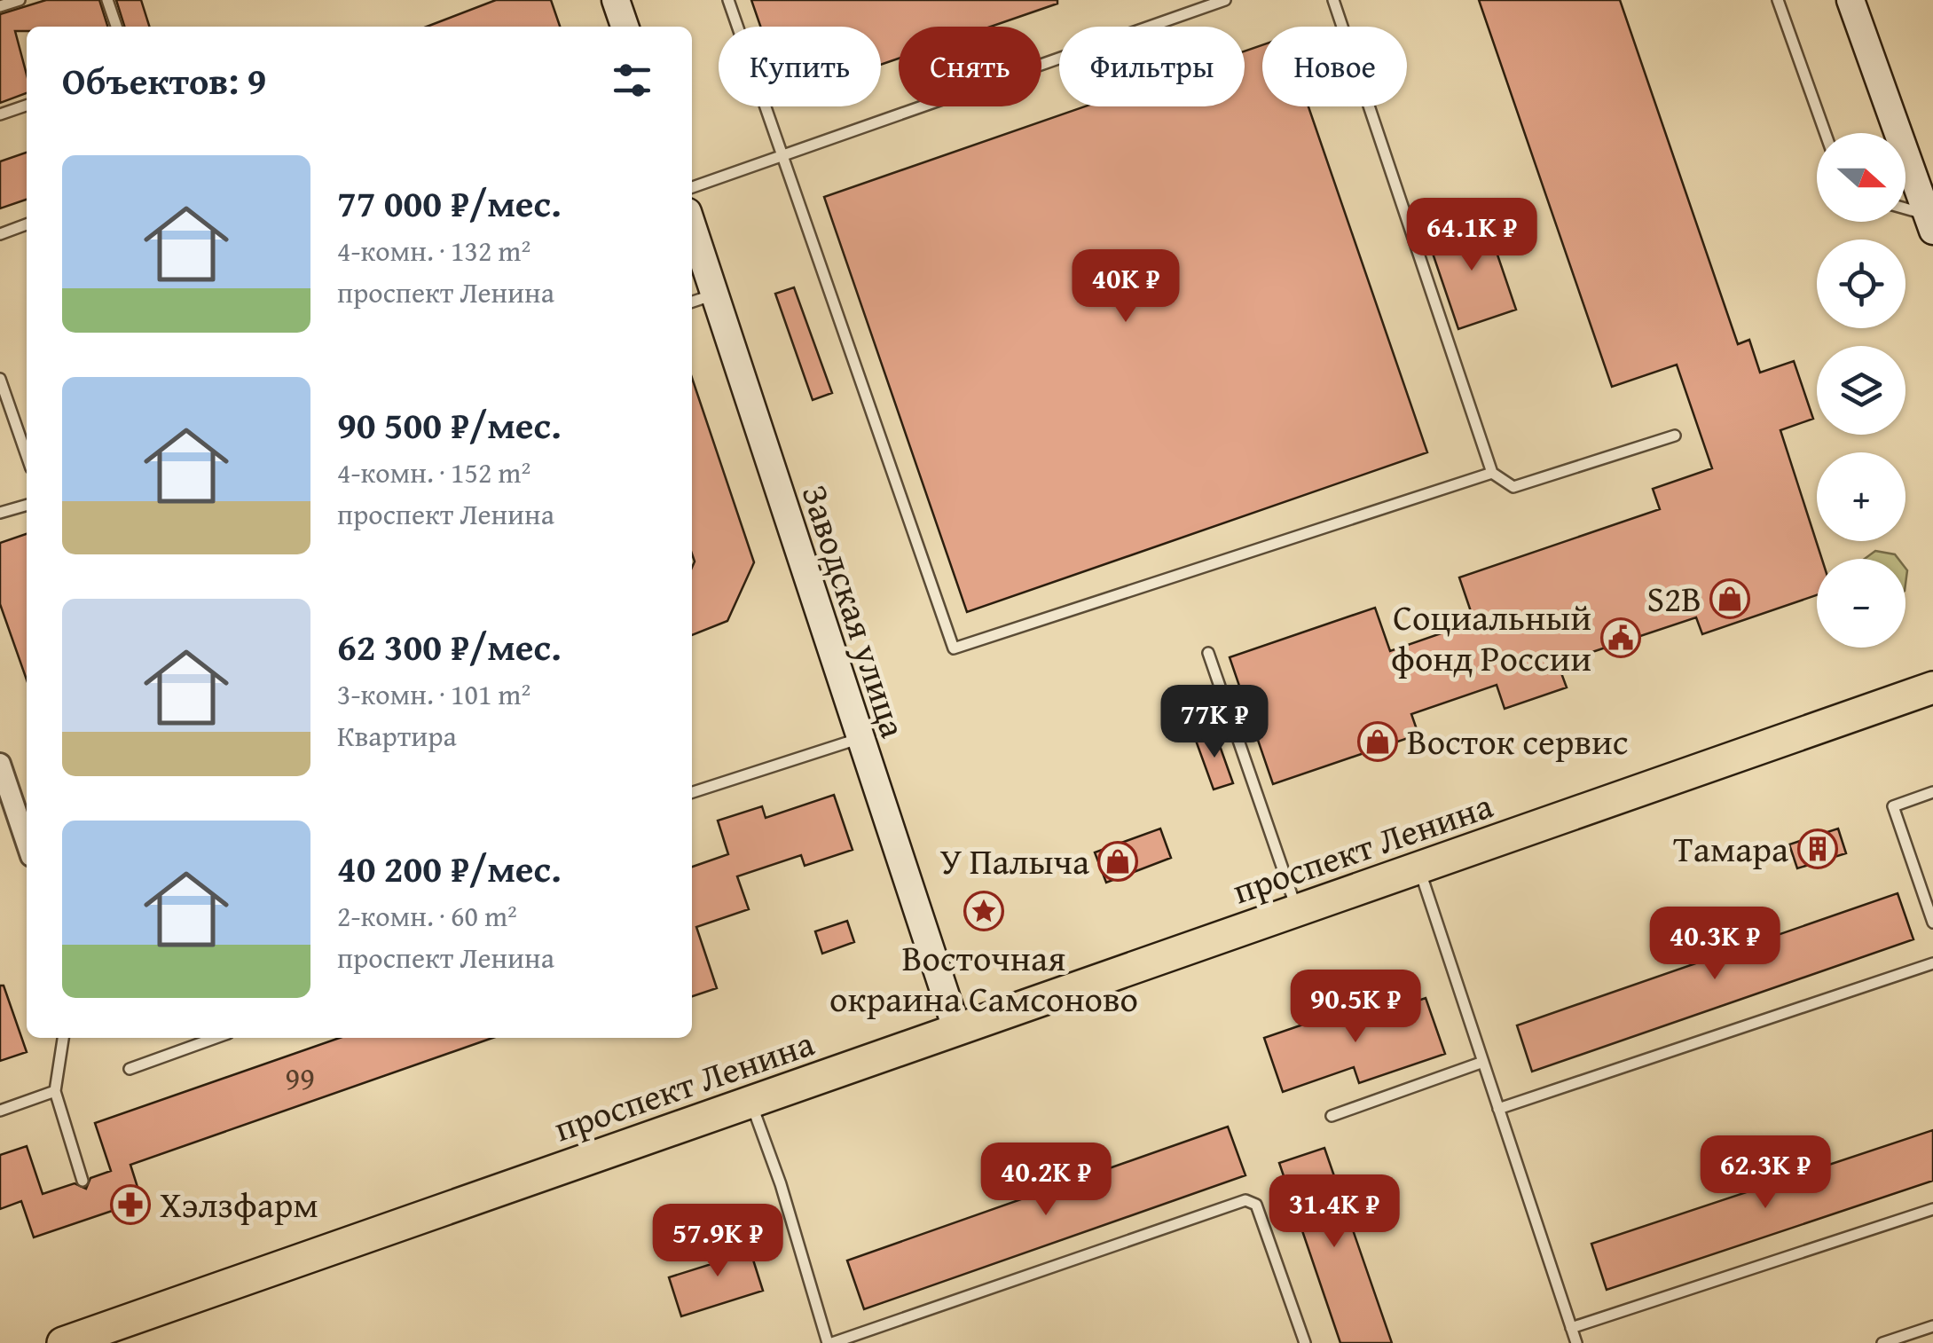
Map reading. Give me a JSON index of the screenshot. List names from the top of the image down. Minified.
{"streets":{"main road":["проспект Ленина"],"street":["Заводская улица"]},"crossings":[["Заводская улица","проспект Ленина"]],"places":{"shop":["S2B","Восток сервис","У Палыча"],"public building":["Социальный фонд России"],"building":["Тамара"],"place":["Восточная окраина Самсоново"],"pharmacy":["Хэлзфарм"]},"house_numbers":["99"],"north":"right","page":{"chip":["Купить","Снять","Фильтры","Новое"],"heading":"Объектов: 9","map_buttons":["+","−"],"list":[{"name":"77 000 ₽/мес.","note":"4-комн. · 132 m² · проспект Ленина"},{"name":"90 500 ₽/мес.","note":"4-комн. · 152 m² · проспект Ленина"},{"name":"62 300 ₽/мес.","note":"3-комн. · 101 m² · Квартира"},{"name":"40 200 ₽/мес.","note":"2-комн. · 60 m² · проспект Ленина"}],"price":["64.1K ₽","40K ₽","77K ₽","40.3K ₽","90.5K ₽","62.3K ₽","40.2K ₽","31.4K ₽","57.9K ₽"]}}
